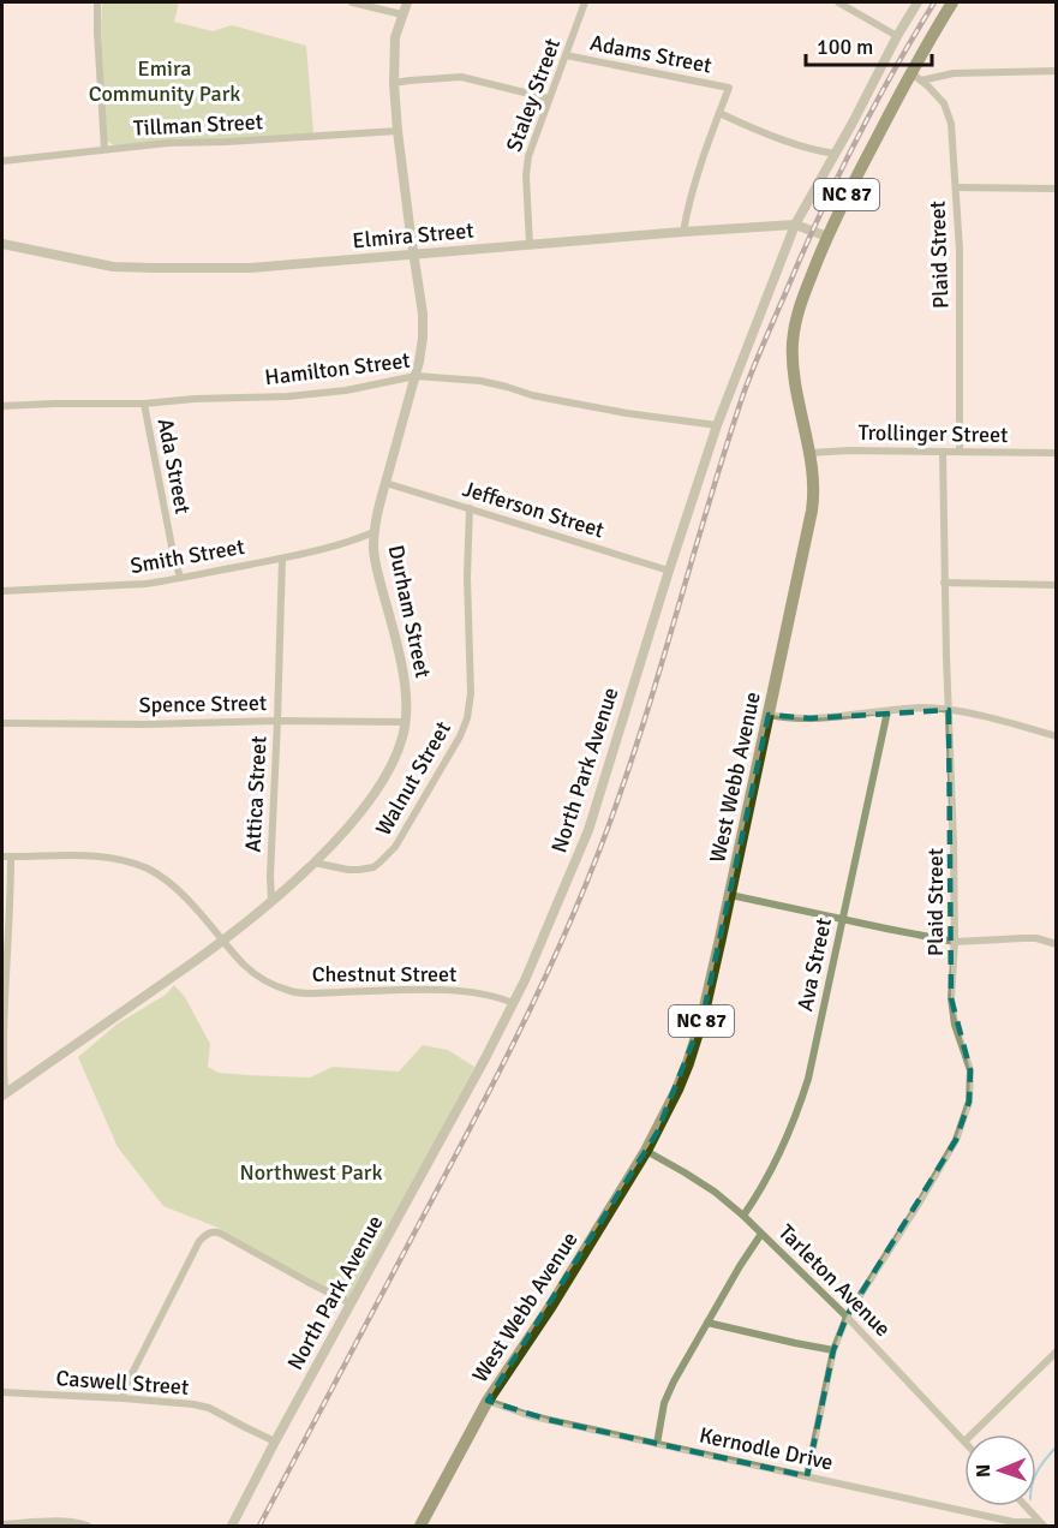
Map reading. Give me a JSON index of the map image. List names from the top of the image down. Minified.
{"streets":{"highway":["NC 87","West Webb Avenue"],"street":["Adams Street","Staley Street","Tillman Street","Elmira Street","Plaid Street","Hamilton Street","Trollinger Street","Ada Street","Jefferson Street","Smith Street","Durham Street","Spence Street","North Park Avenue","Walnut Street","Attica Street","Ava Street","Chestnut Street","Tarleton Avenue","Caswell Street","Kernodle Drive"]},"crossings":[["Adams Street","Staley Street"],["Staley Street","Elmira Street"],["Tillman Street","Durham Street"],["Elmira Street","Durham Street"],["Elmira Street","North Park Avenue"],["Elmira Street","West Webb Avenue"],["Plaid Street","Trollinger Street"],["Plaid Street","West Webb Avenue"],["Plaid Street","Tarleton Avenue"],["Plaid Street","Kernodle Drive"],["Hamilton Street","Ada Street"],["Hamilton Street","Durham Street"],["Hamilton Street","North Park Avenue"],["Trollinger Street","West Webb Avenue"],["Ada Street","Smith Street"],["Jefferson Street","Durham Street"],["Jefferson Street","North Park Avenue"],["Jefferson Street","Walnut Street"],["Smith Street","Durham Street"],["Smith Street","Attica Street"],["Durham Street","Spence Street"],["Durham Street","Walnut Street"],["Durham Street","Attica Street"],["Durham Street","Chestnut Street"],["Spence Street","Attica Street"],["North Park Avenue","Chestnut Street"],["North Park Avenue","Caswell Street"],["West Webb Avenue","Tarleton Avenue"],["West Webb Avenue","Kernodle Drive"],["Ava Street","Tarleton Avenue"]],"parks":["Emira Community Park","Northwest Park"],"scale_bar":"100 m","north":"left"}
